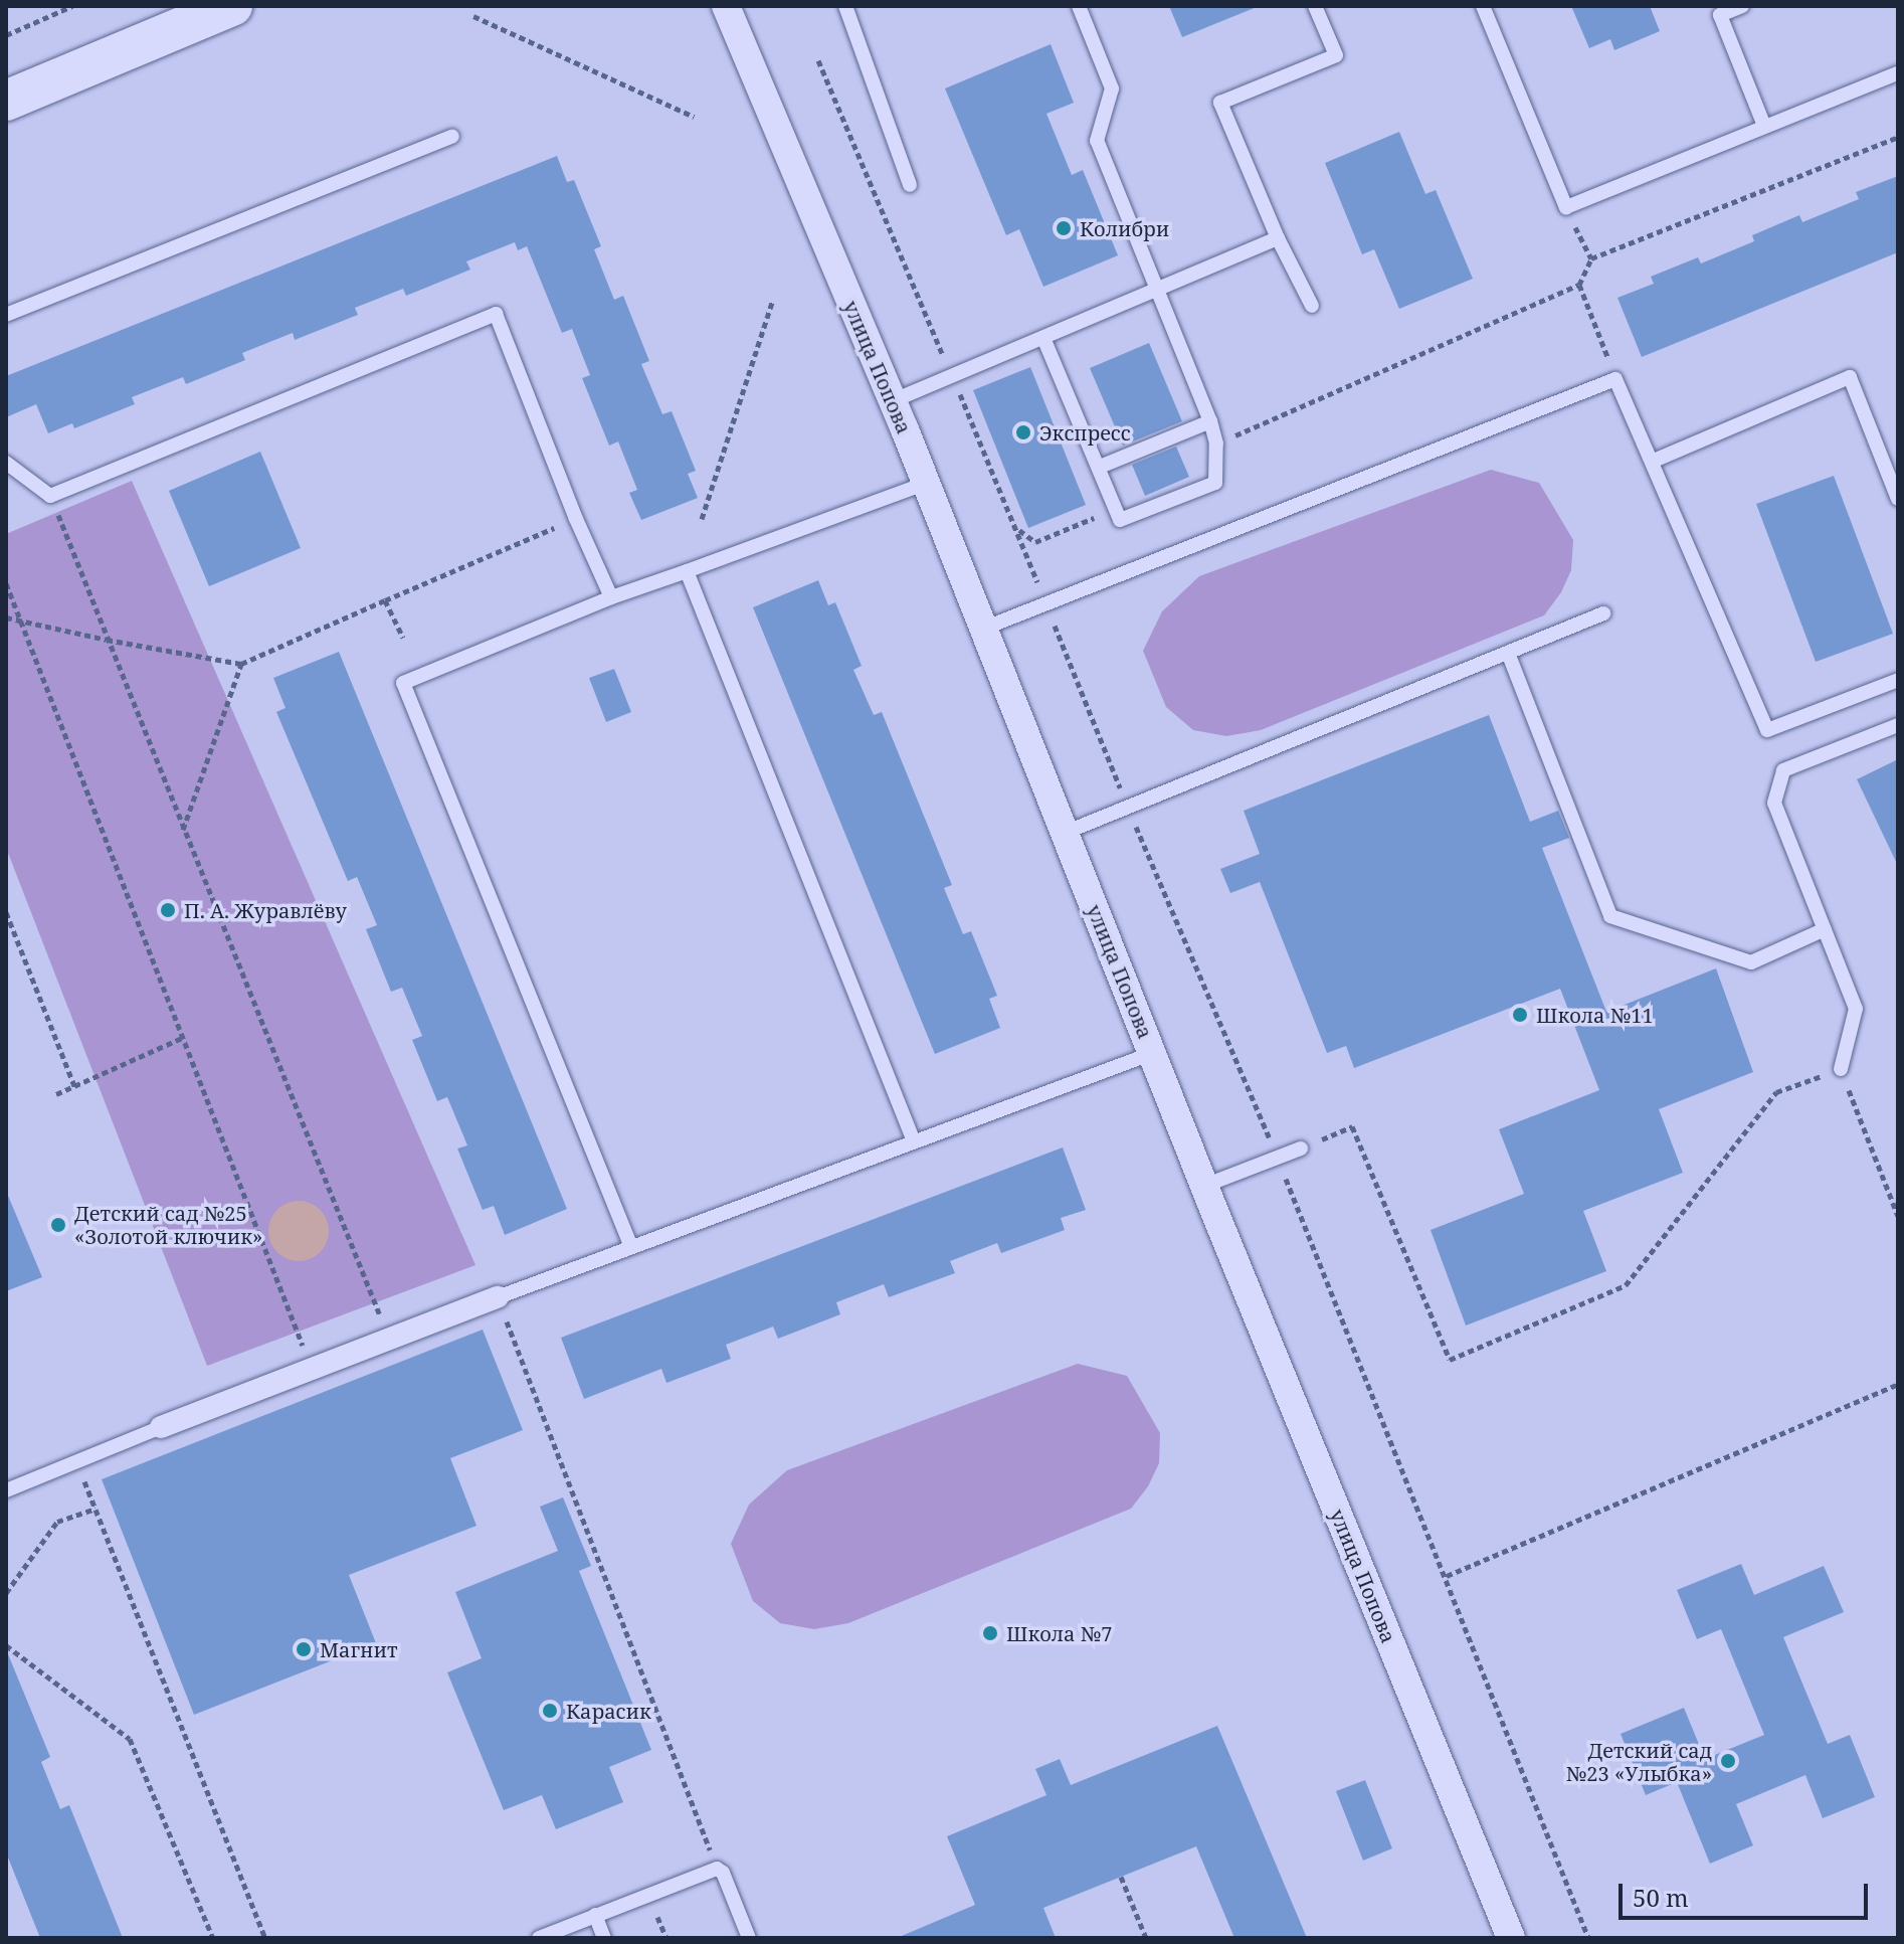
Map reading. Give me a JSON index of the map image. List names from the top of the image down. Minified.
{"streets":{"street":["улица Попова"]},"places":["Колибри","Экспресс","П. А. Журавлёву","Школа №11","Детский сад №25 «Золотой ключик»","Школа №7","Магнит","Карасик","Детский сад №23 «Улыбка»"],"scale_bar":"50 m"}
